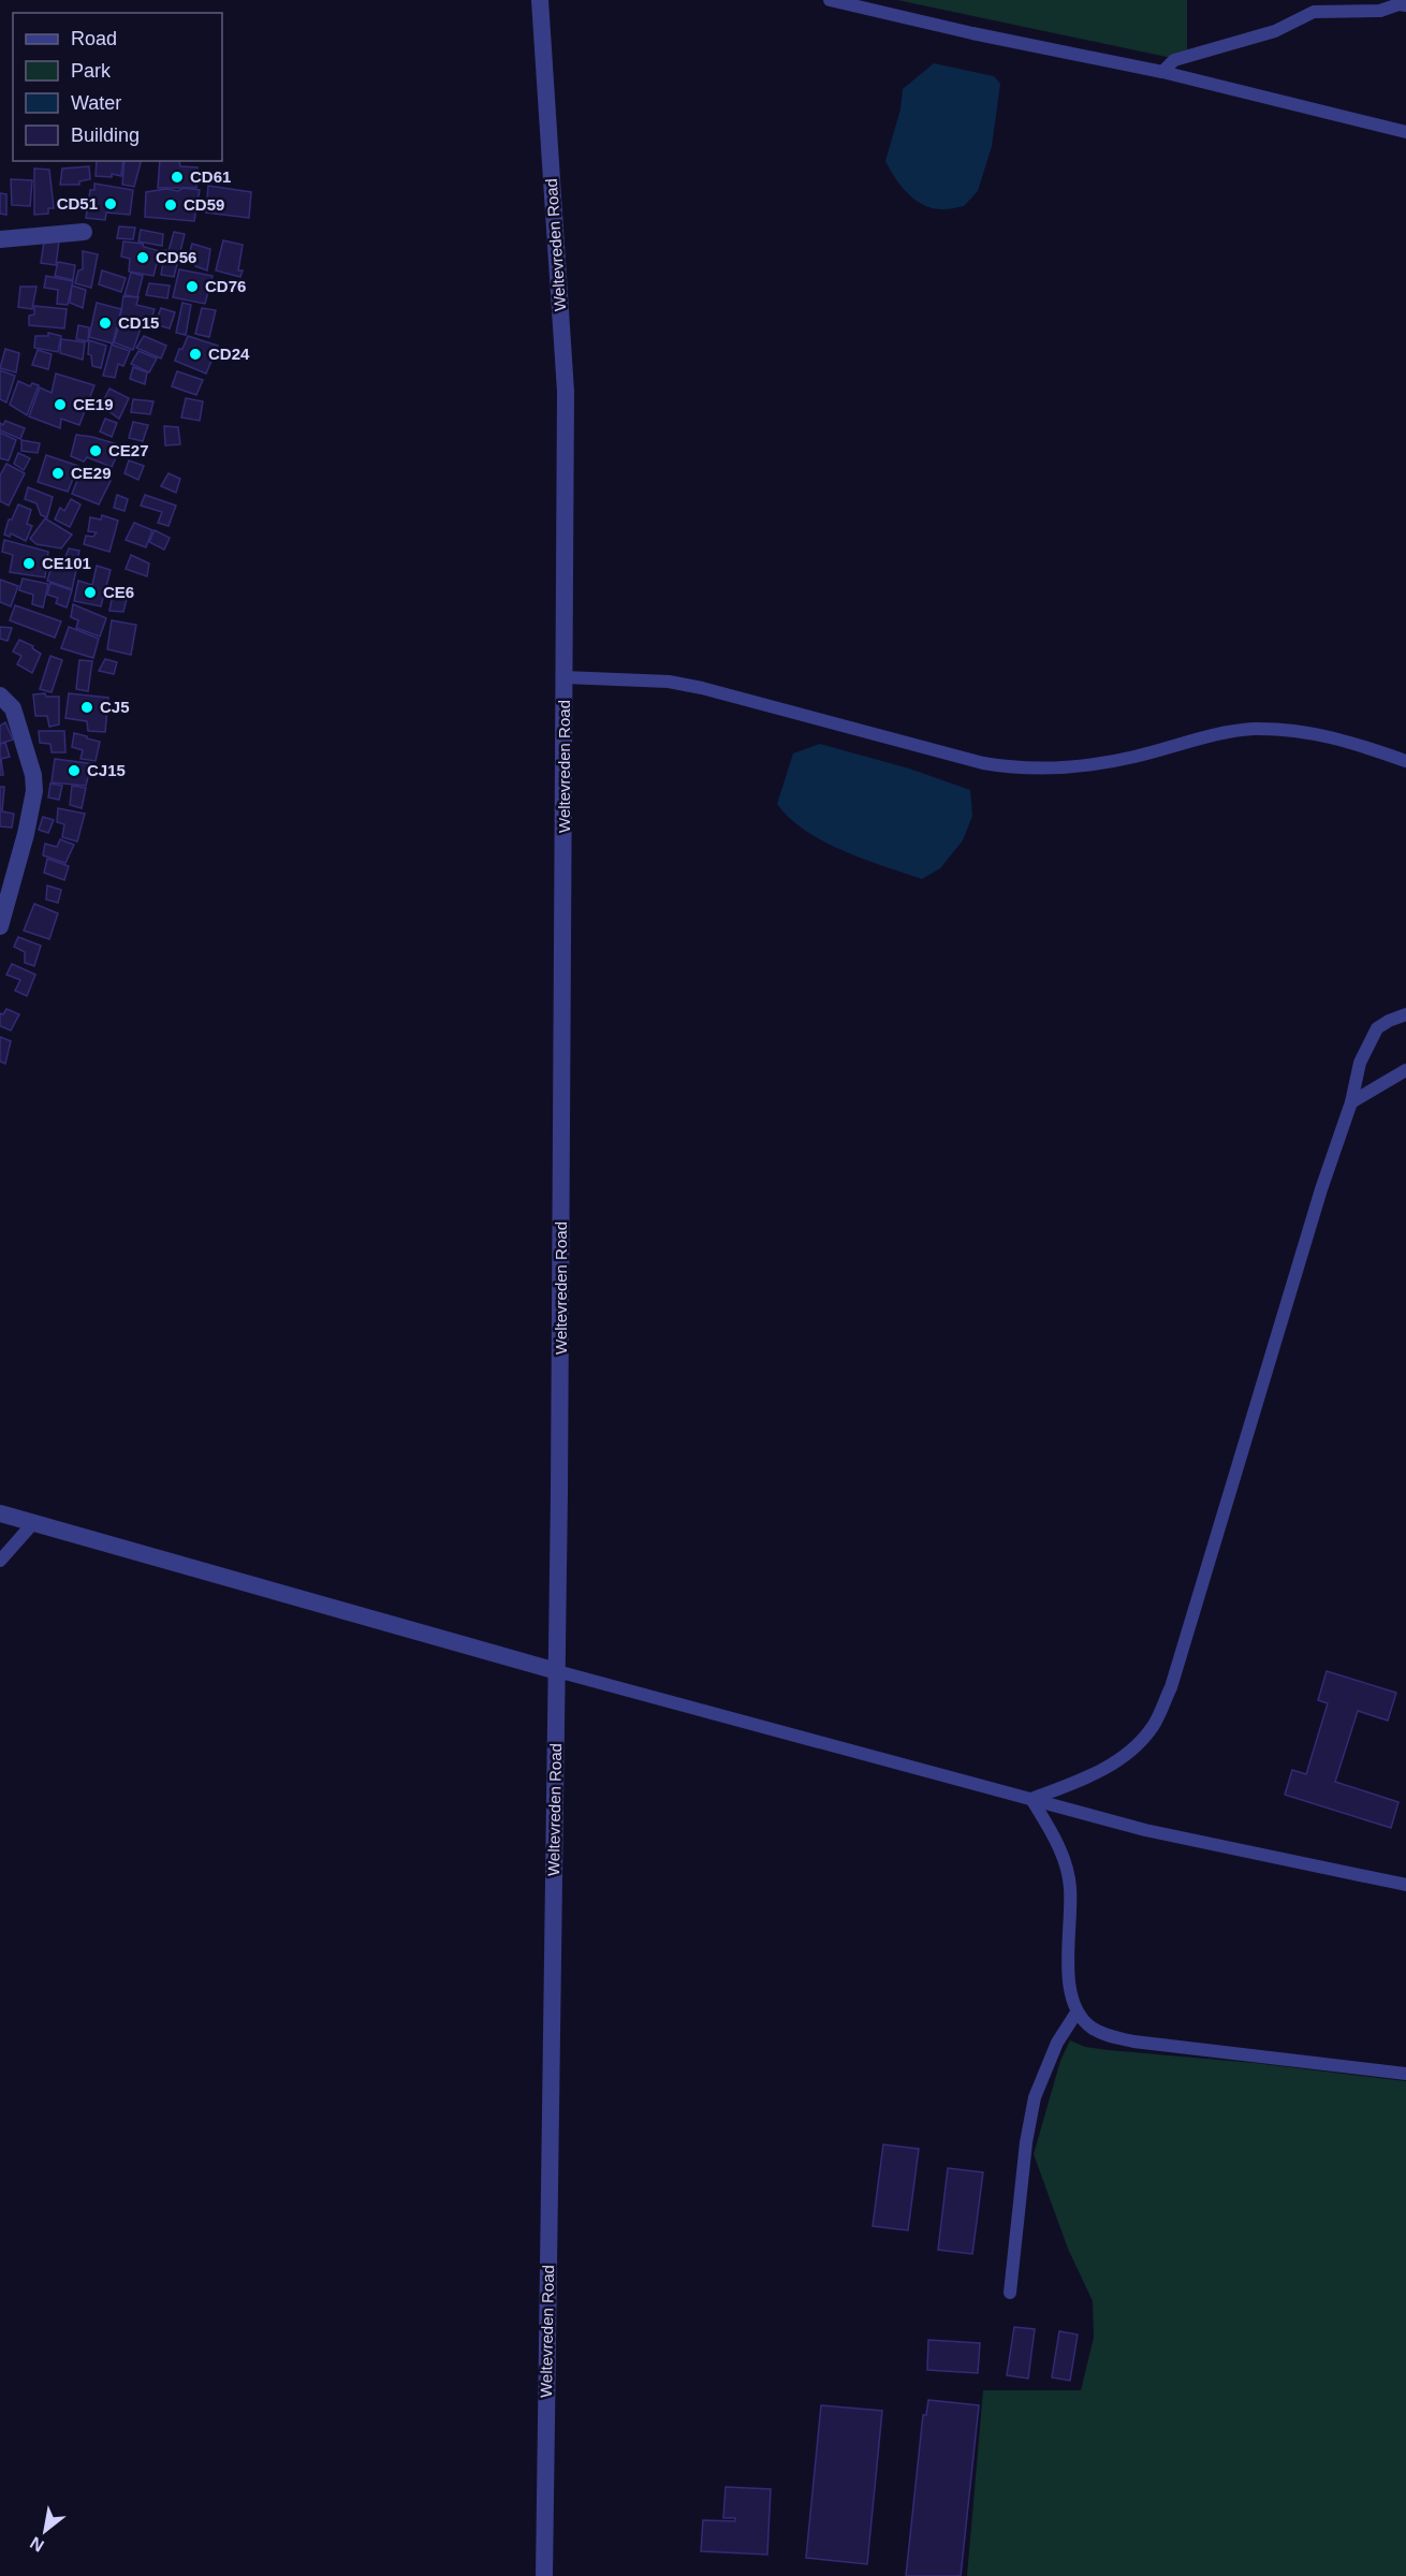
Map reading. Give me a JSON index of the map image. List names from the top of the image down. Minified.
{"streets":{"street":["Weltevreden Road"]},"places":["CD61","CD51","CD59","CD56","CD76","CD15","CD24","CE19","CE27","CE29","CE101","CE6","CJ5","CJ15"],"legend":["Road","Park","Water","Building"],"north":"bottom left"}
